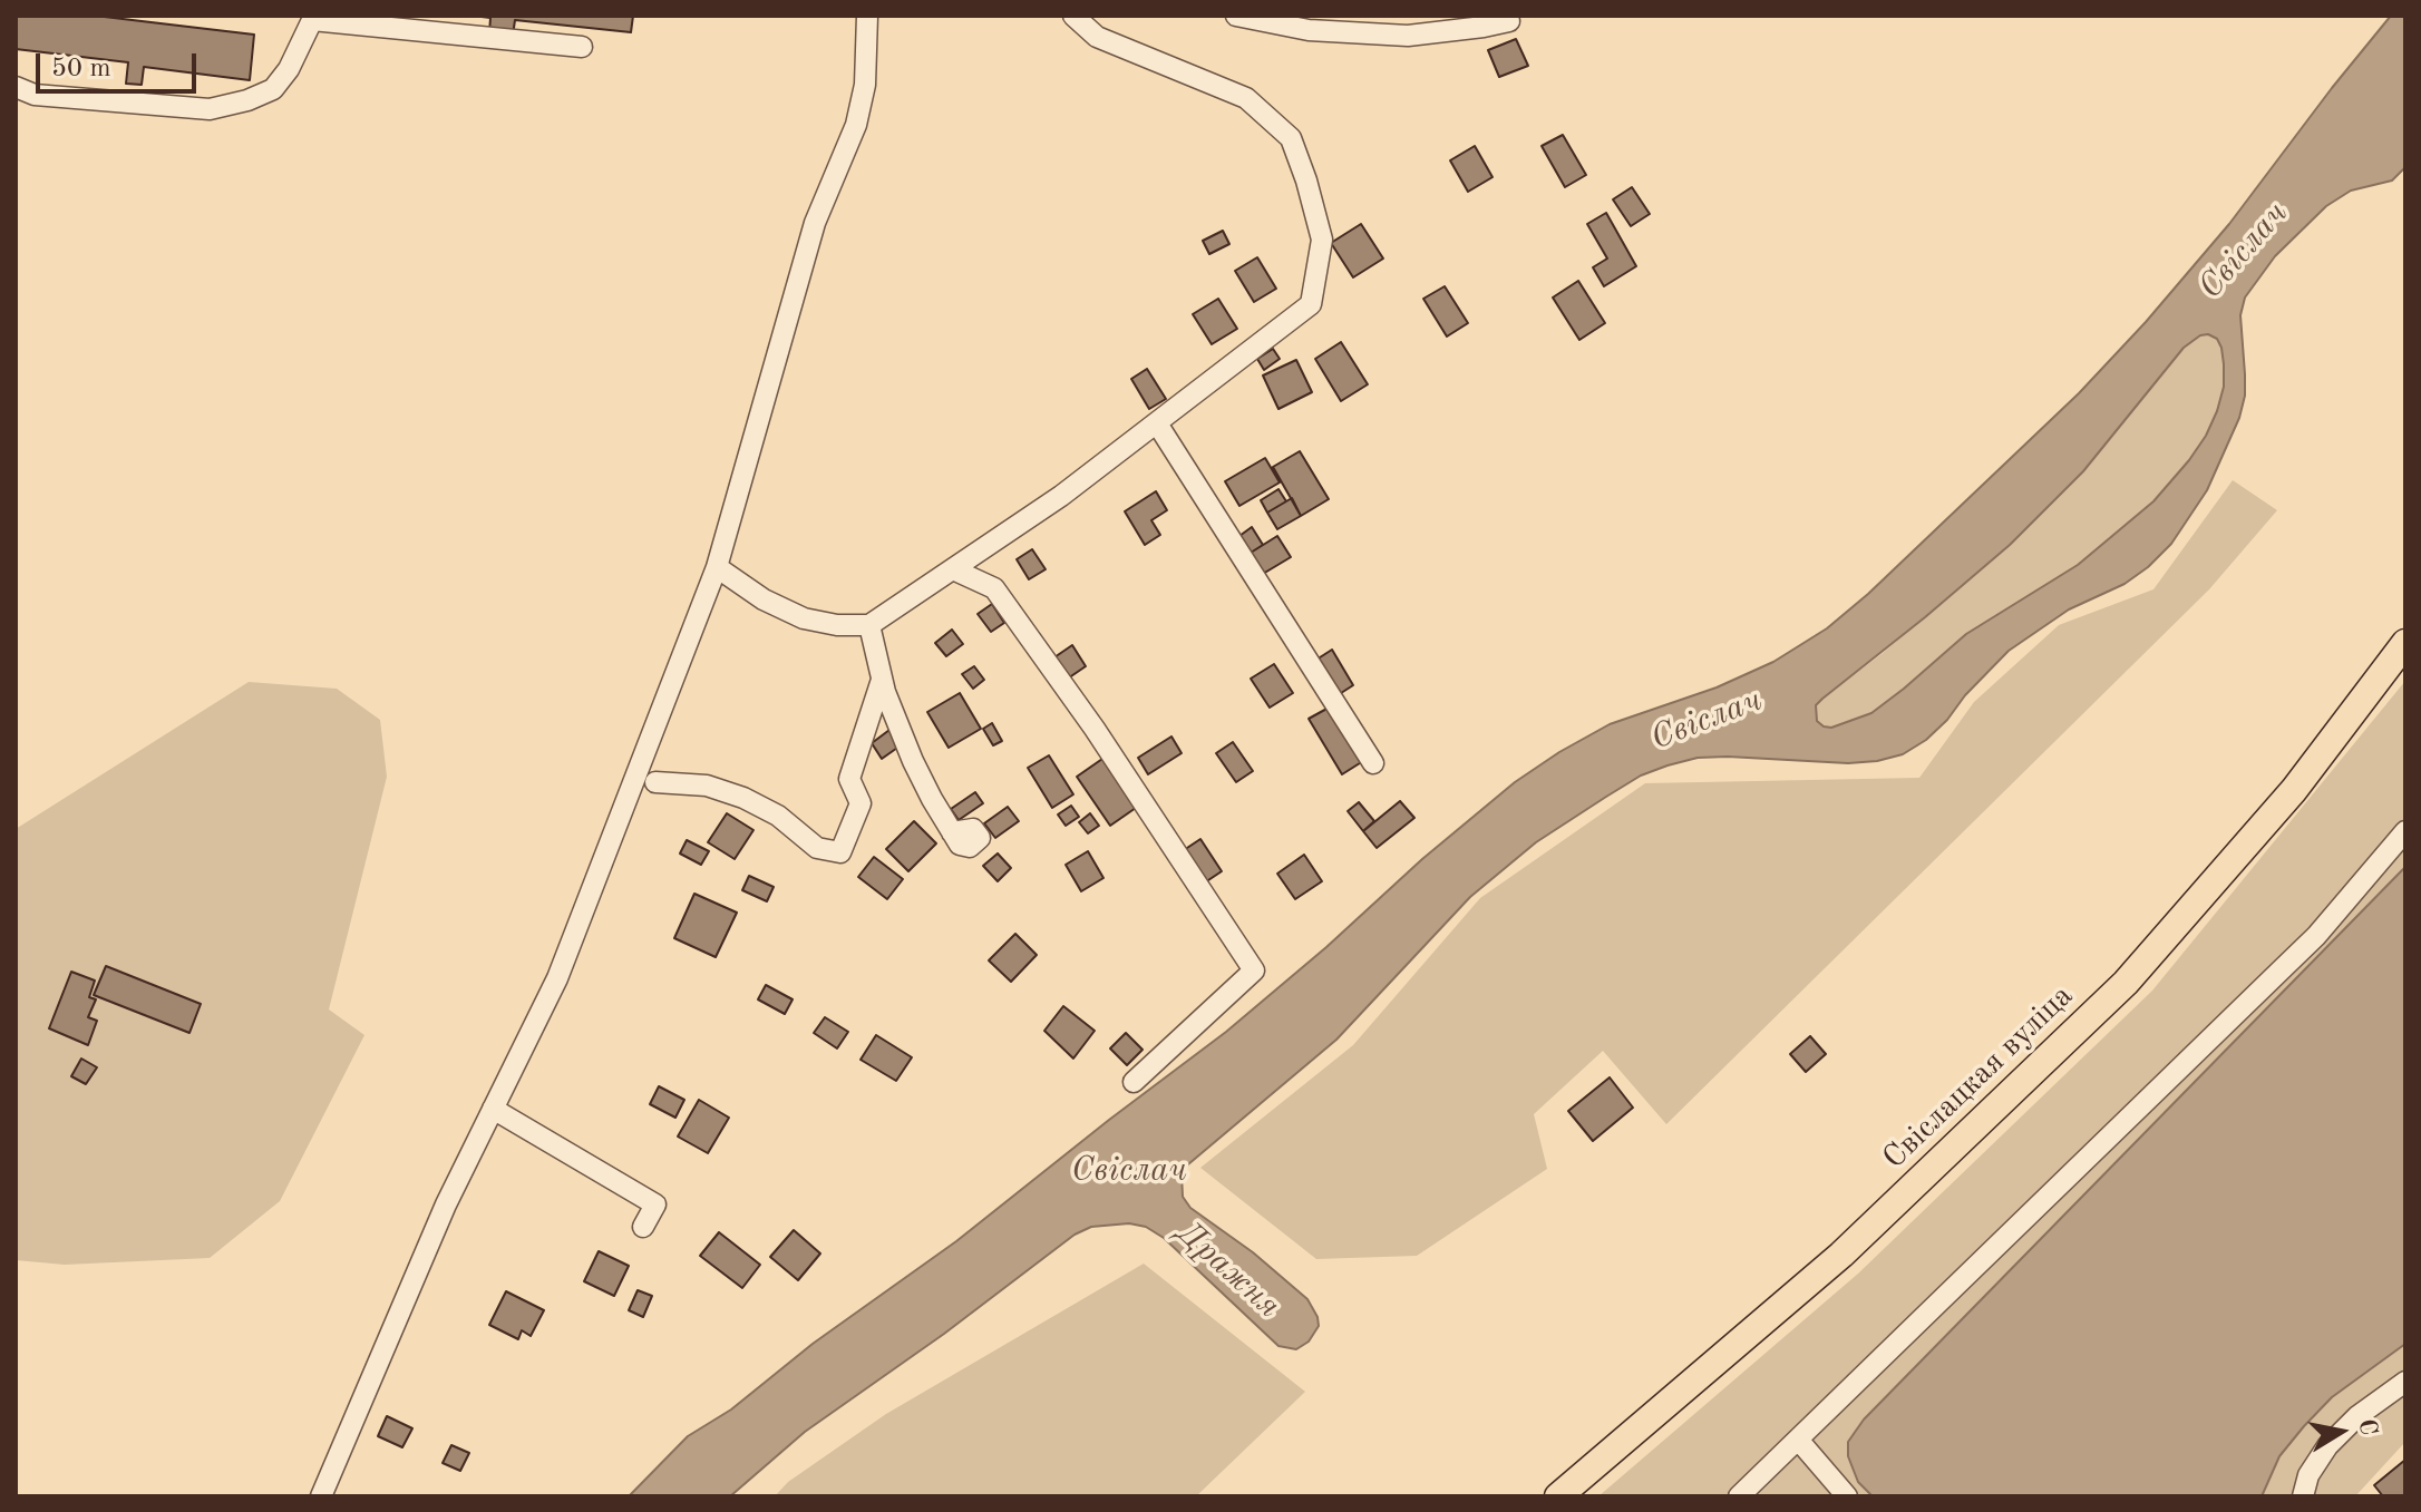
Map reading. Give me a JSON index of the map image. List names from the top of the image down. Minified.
{"streets":{"main road":["Свіслацкая вуліца"]},"water":["Свіслач","Дражня"],"scale_bar":"50 m","north":"right"}
